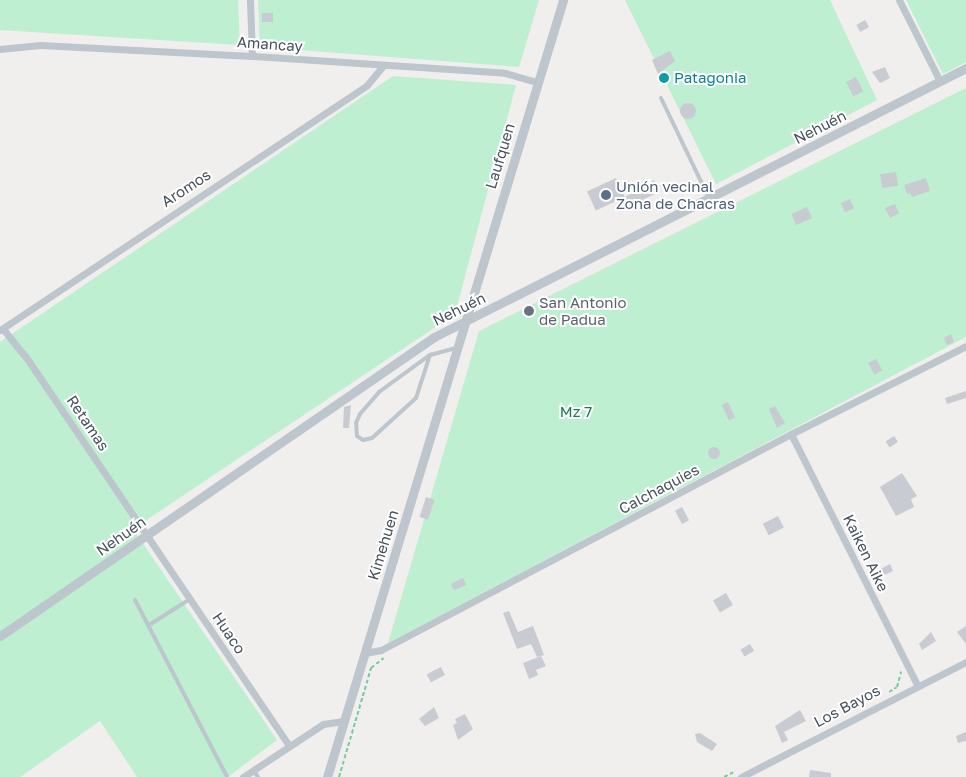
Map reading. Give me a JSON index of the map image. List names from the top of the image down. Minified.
{"streets":{"street":["Amancay","Nehuén","Laufquen","Aromos","Retamas","Calchaquies","Kimehuen","Kaiken Aike","Huaco","Los Bayos"]},"crossings":[["Amancay","Laufquen"],["Amancay","Aromos"],["Nehuén","Laufquen"],["Nehuén","Retamas"],["Nehuén","Kimehuen"],["Nehuén","Huaco"],["Laufquen","Kimehuen"],["Aromos","Retamas"],["Retamas","Huaco"],["Calchaquies","Kimehuen"],["Calchaquies","Kaiken Aike"],["Kaiken Aike","Los Bayos"]],"parks":["Mz 7"],"places":["Patagonia","Unión vecinal Zona de Chacras","San Antonio de Padua"]}
